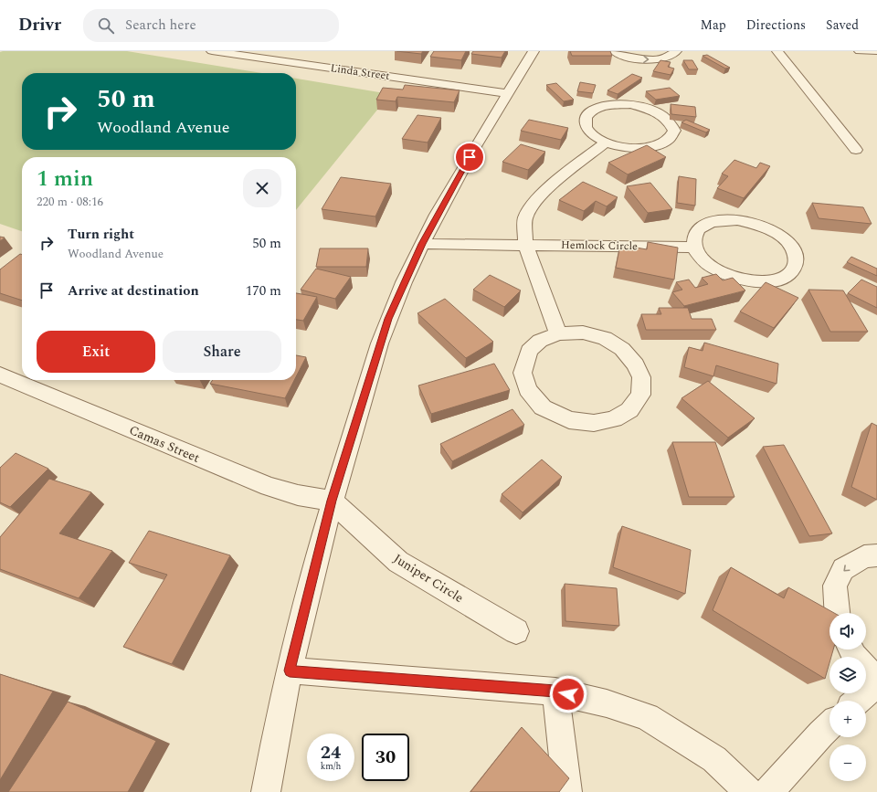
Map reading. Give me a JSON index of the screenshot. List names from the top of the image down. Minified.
{"streets":{"street":["Linda Street","Hemlock Circle","Camas Street","Juniper Circle"]},"crossings":[["Camas Street","Juniper Circle"]],"page":{"header":"Drivr","search":"Search here","nav":["Map","Directions","Saved"],"turn":["50 m","Woodland Avenue"],"heading":["1 min","220 m · 08:16"],"list":[{"name":"Turn right","note":"Woodland Avenue","value":"50 m"},{"name":"Arrive at destination","value":"170 m"}],"buttons":["Exit","Share"],"map_buttons":["+","−"],"speed":"24 km/h","limit":"30"}}
